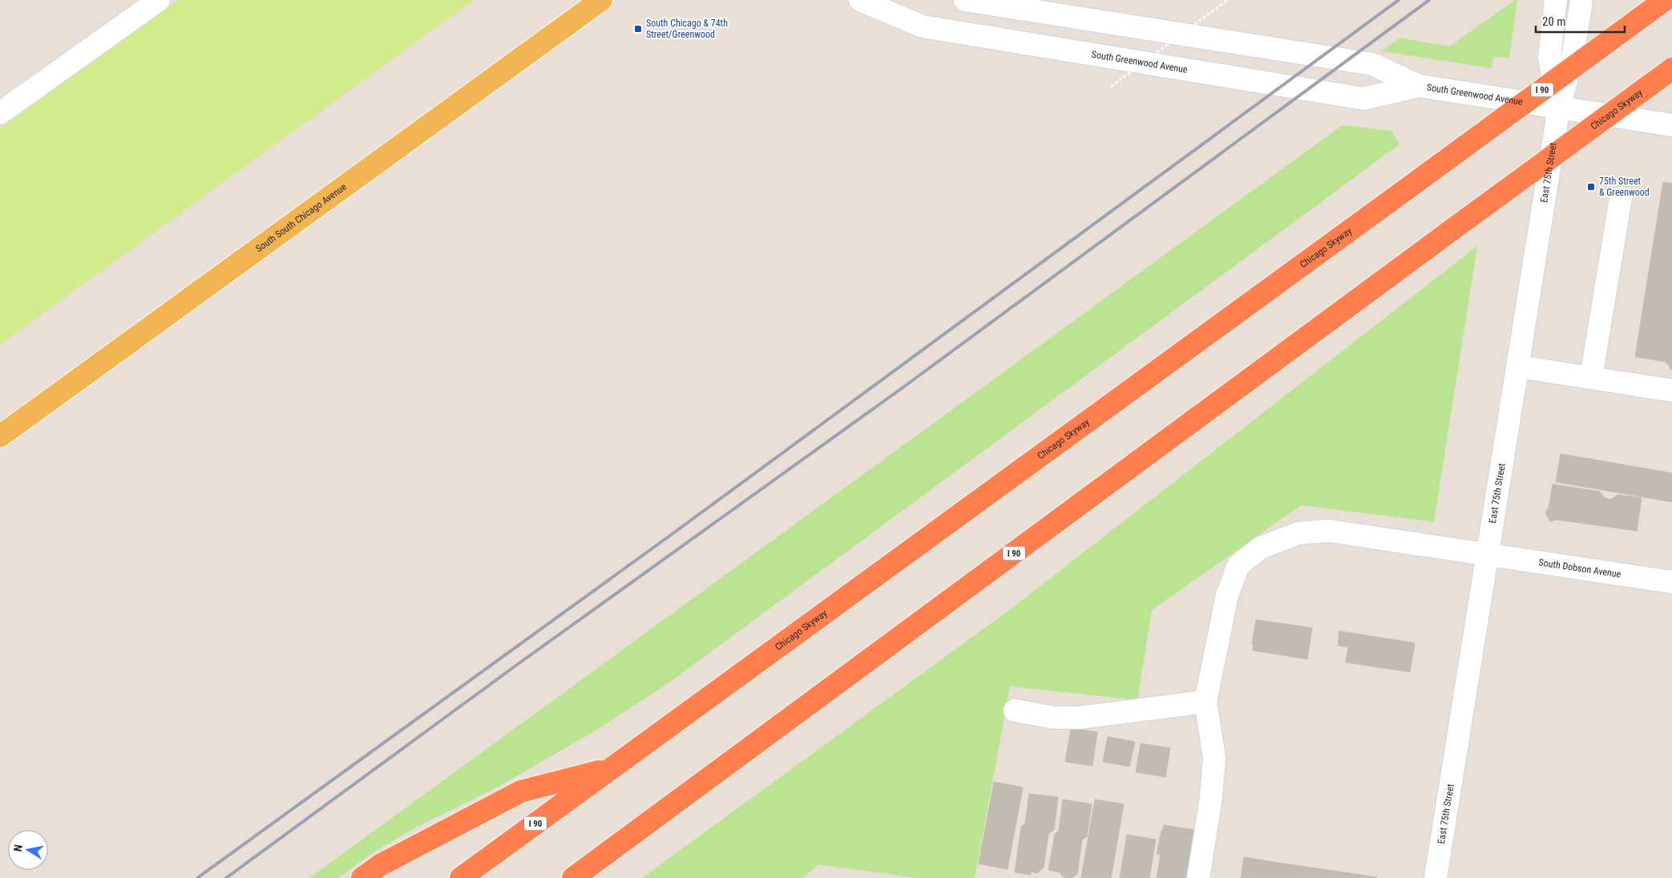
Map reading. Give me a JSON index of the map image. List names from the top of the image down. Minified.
{"streets":{"highway":["I 90","Chicago Skyway"],"main road":["South South Chicago Avenue"],"street":["South Greenwood Avenue","East 75th Street","South Dobson Avenue"]},"crossings":[["South Greenwood Avenue","East 75th Street"],["East 75th Street","South Dobson Avenue"]],"places":{"transit":["South Chicago & 74th Street/Greenwood","75th Street & Greenwood"]},"scale_bar":"20 m","north":"left"}
